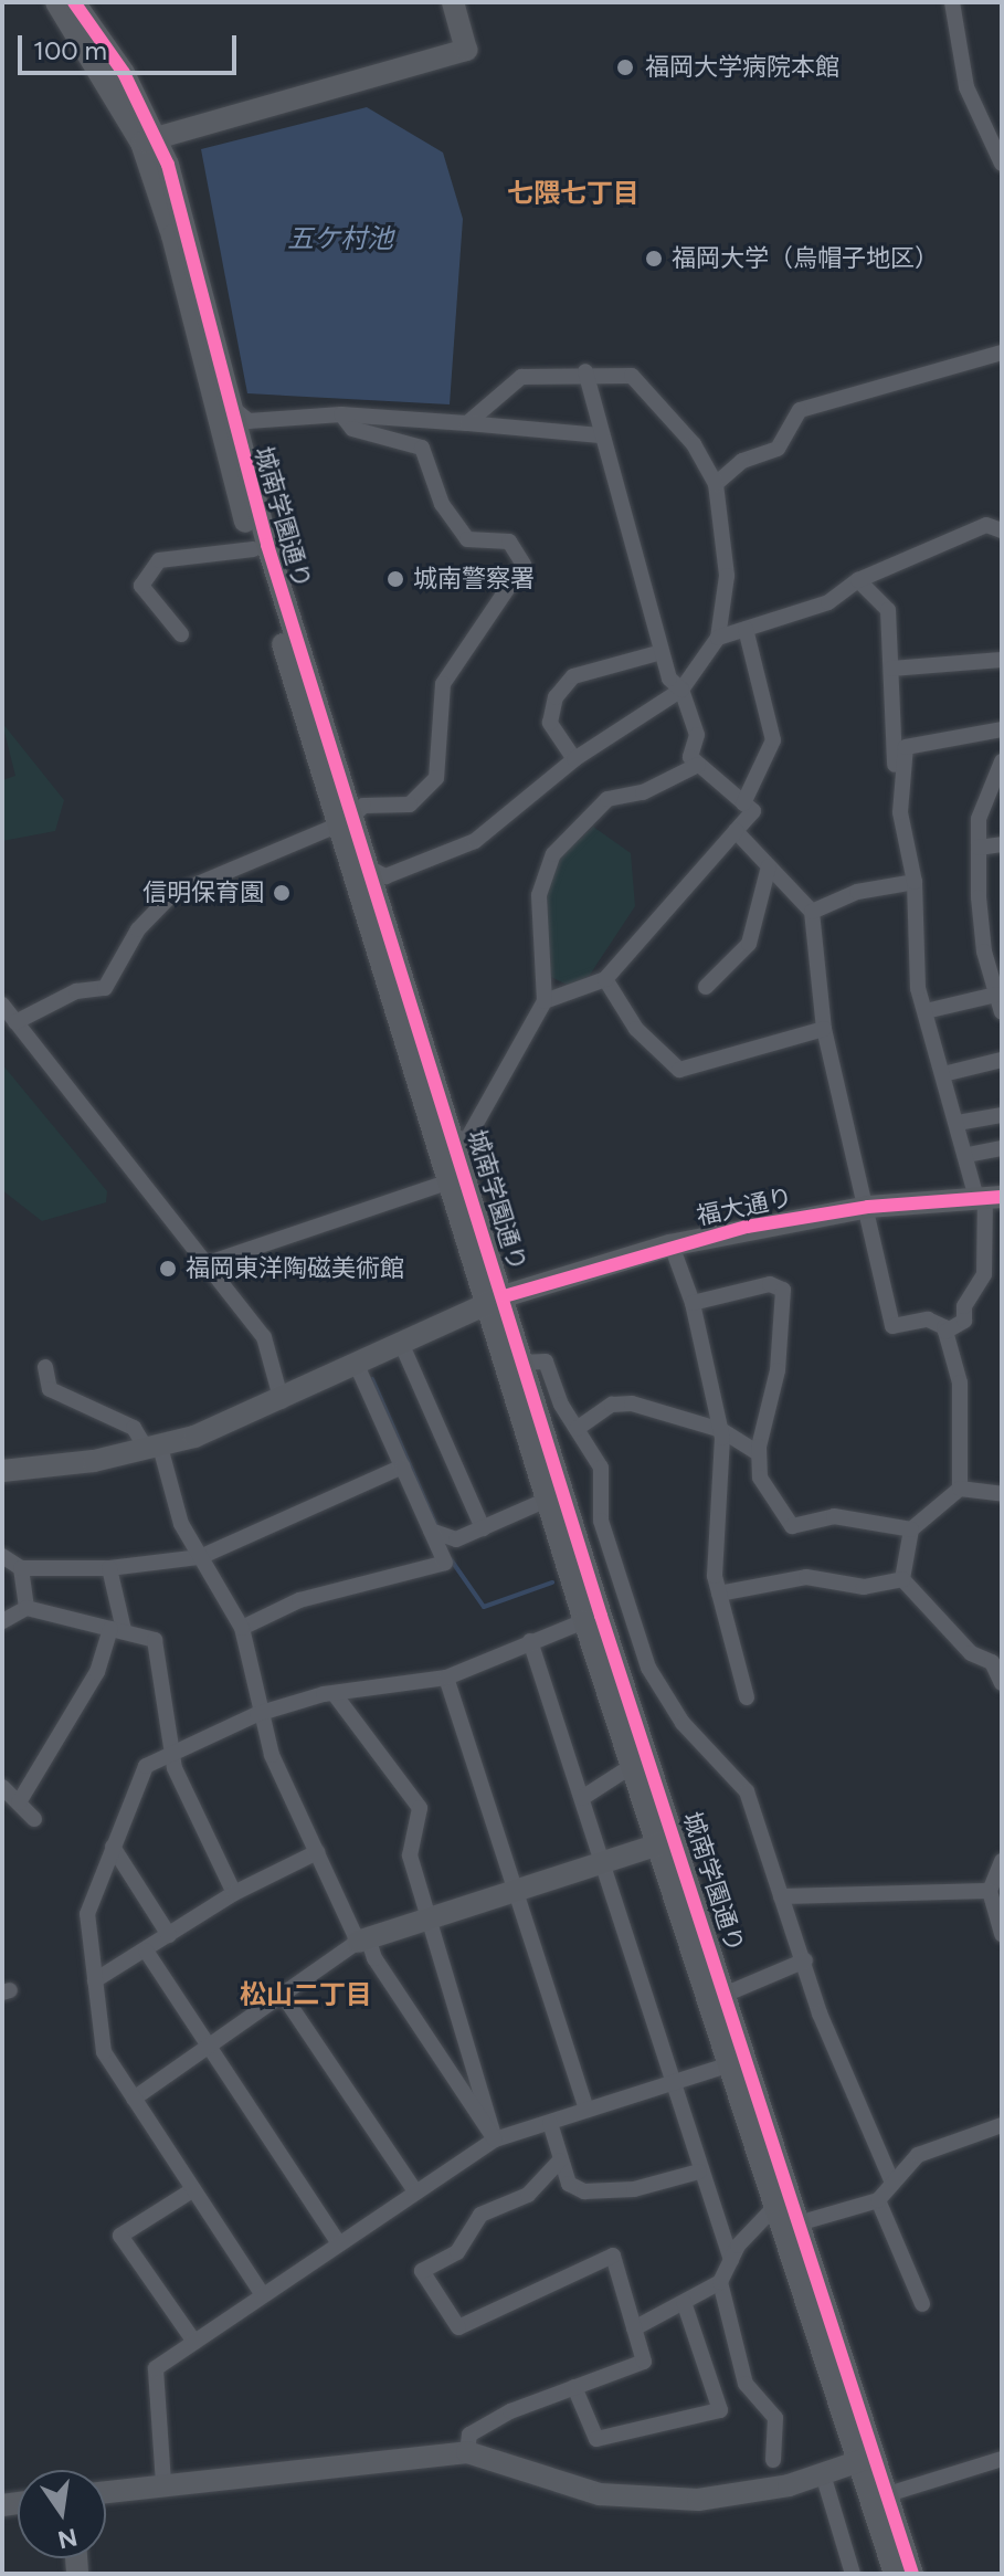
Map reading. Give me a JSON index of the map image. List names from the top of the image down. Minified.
{"streets":{"street":["城南学園通り","福大通り"]},"crossings":[["城南学園通り","福大通り"]],"districts":["七隈七丁目","松山二丁目"],"water":["五ケ村池"],"places":["福岡大学病院本館","福岡大学（烏帽子地区）","城南警察署","信明保育園","福岡東洋陶磁美術館"],"scale_bar":"100 m","north":"bottom"}
